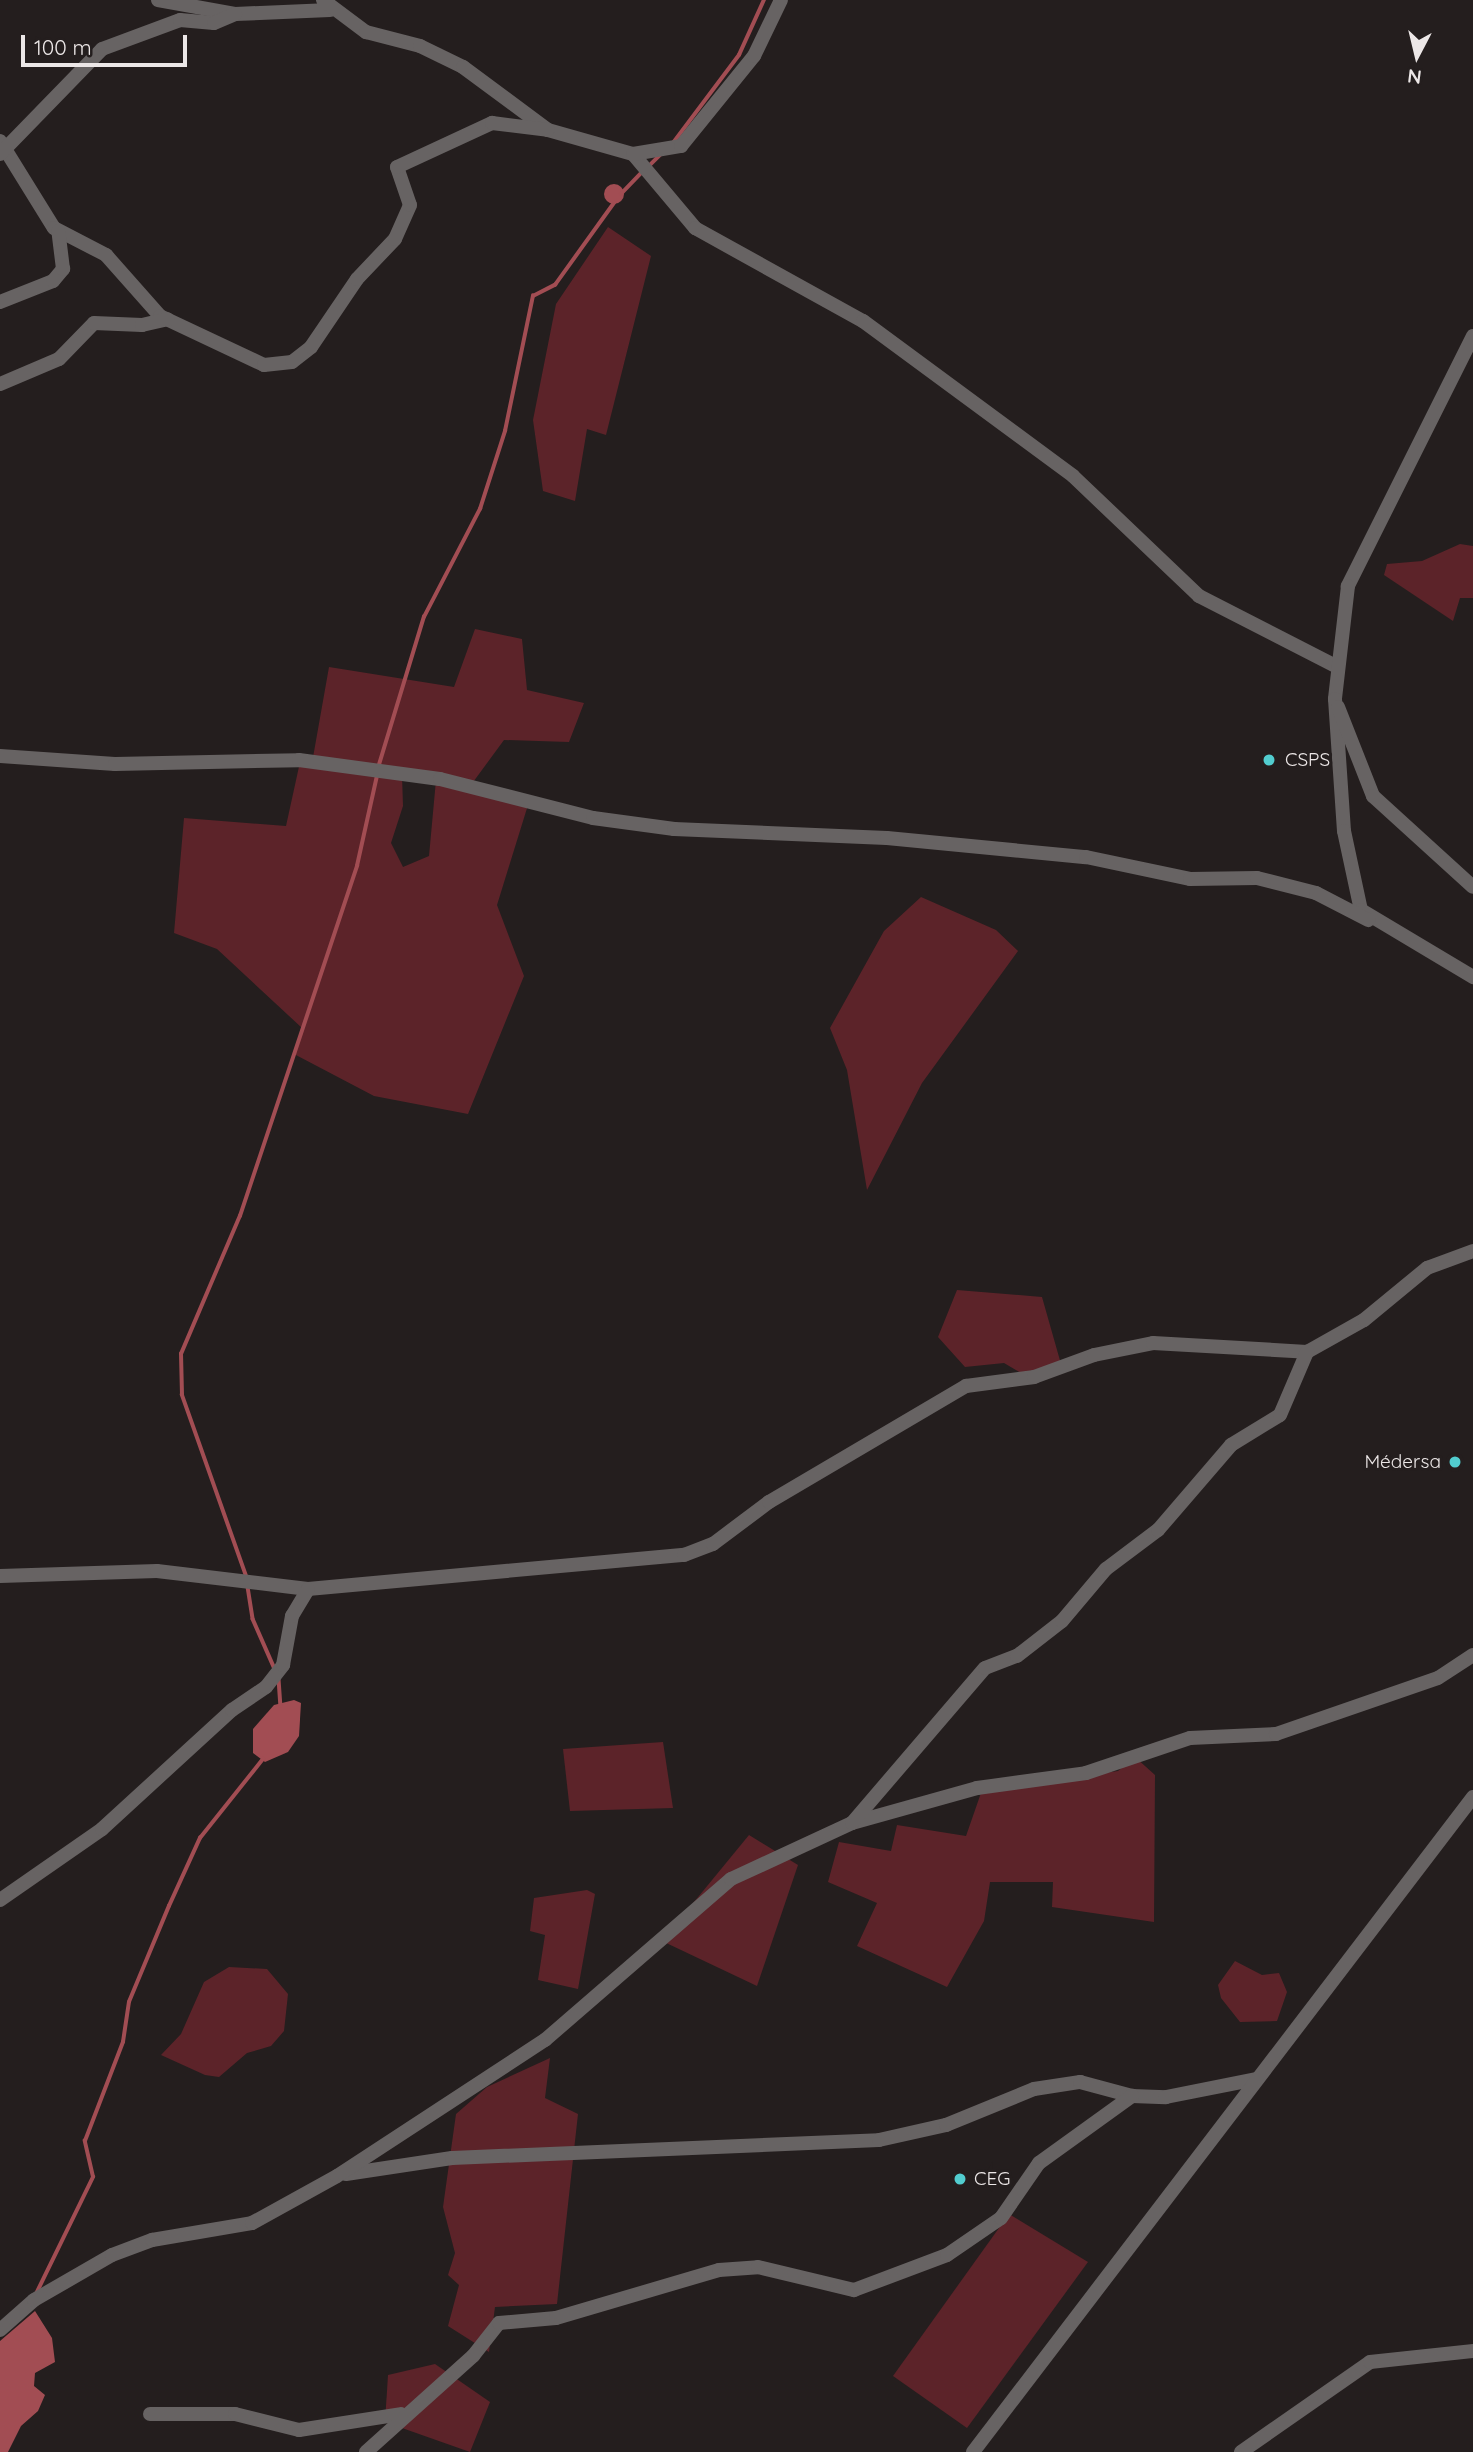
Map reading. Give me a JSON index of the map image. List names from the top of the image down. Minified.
{"places":["CSPS","Médersa","CEG"],"scale_bar":"100 m","north":"bottom"}
